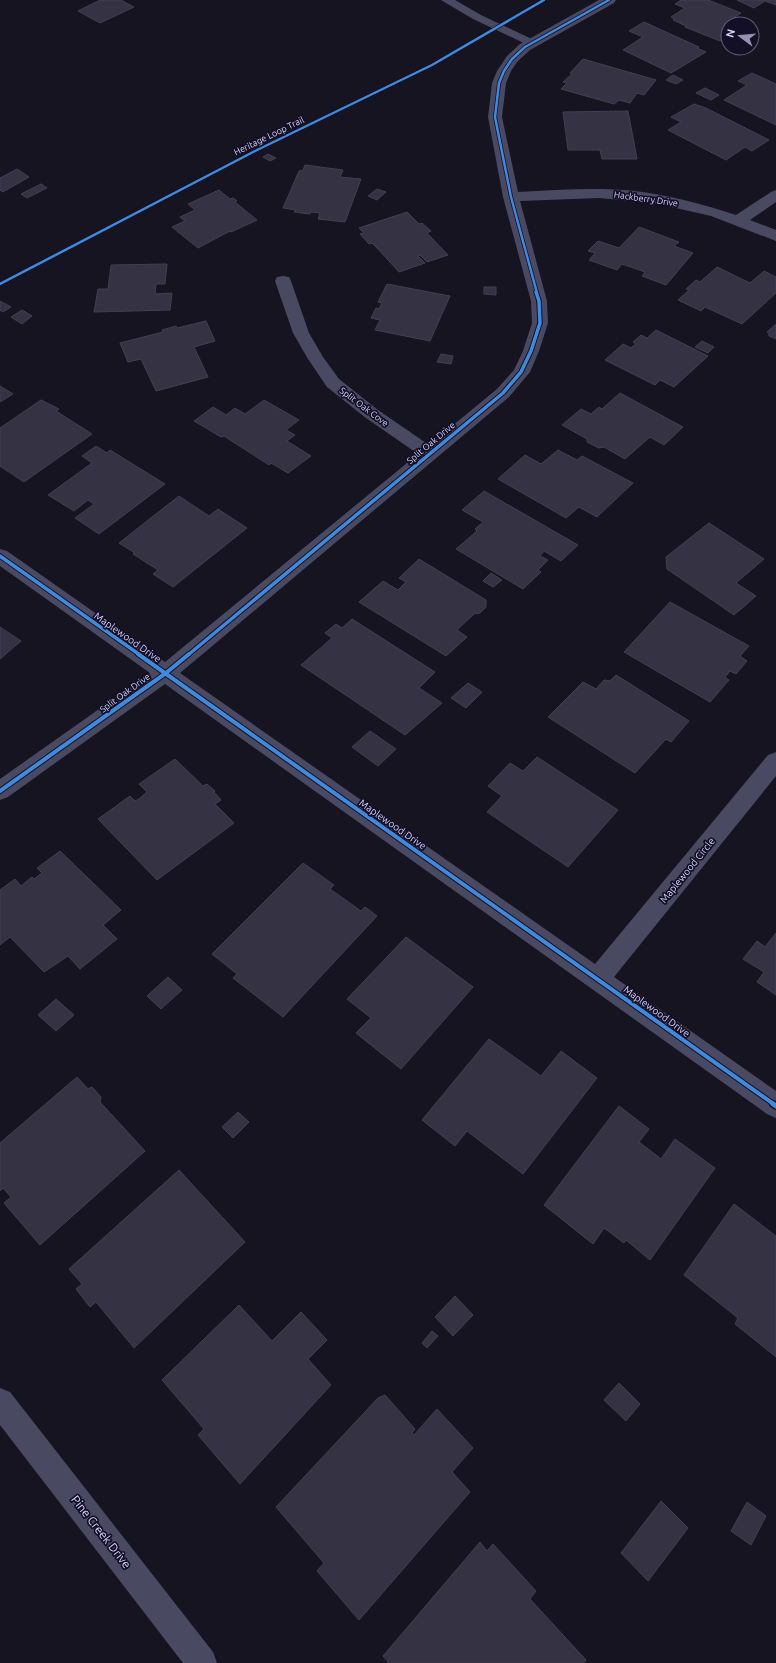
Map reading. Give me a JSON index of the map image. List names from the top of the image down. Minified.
{"streets":{"street":["Hackberry Drive","Split Oak Cove","Split Oak Drive","Maplewood Drive","Maplewood Circle","Pine Creek Drive"],"cycle path":["Heritage Loop Trail"]},"crossings":[["Hackberry Drive","Split Oak Drive"],["Split Oak Cove","Split Oak Drive"],["Split Oak Drive","Maplewood Drive"],["Maplewood Drive","Maplewood Circle"]],"north":"left"}
